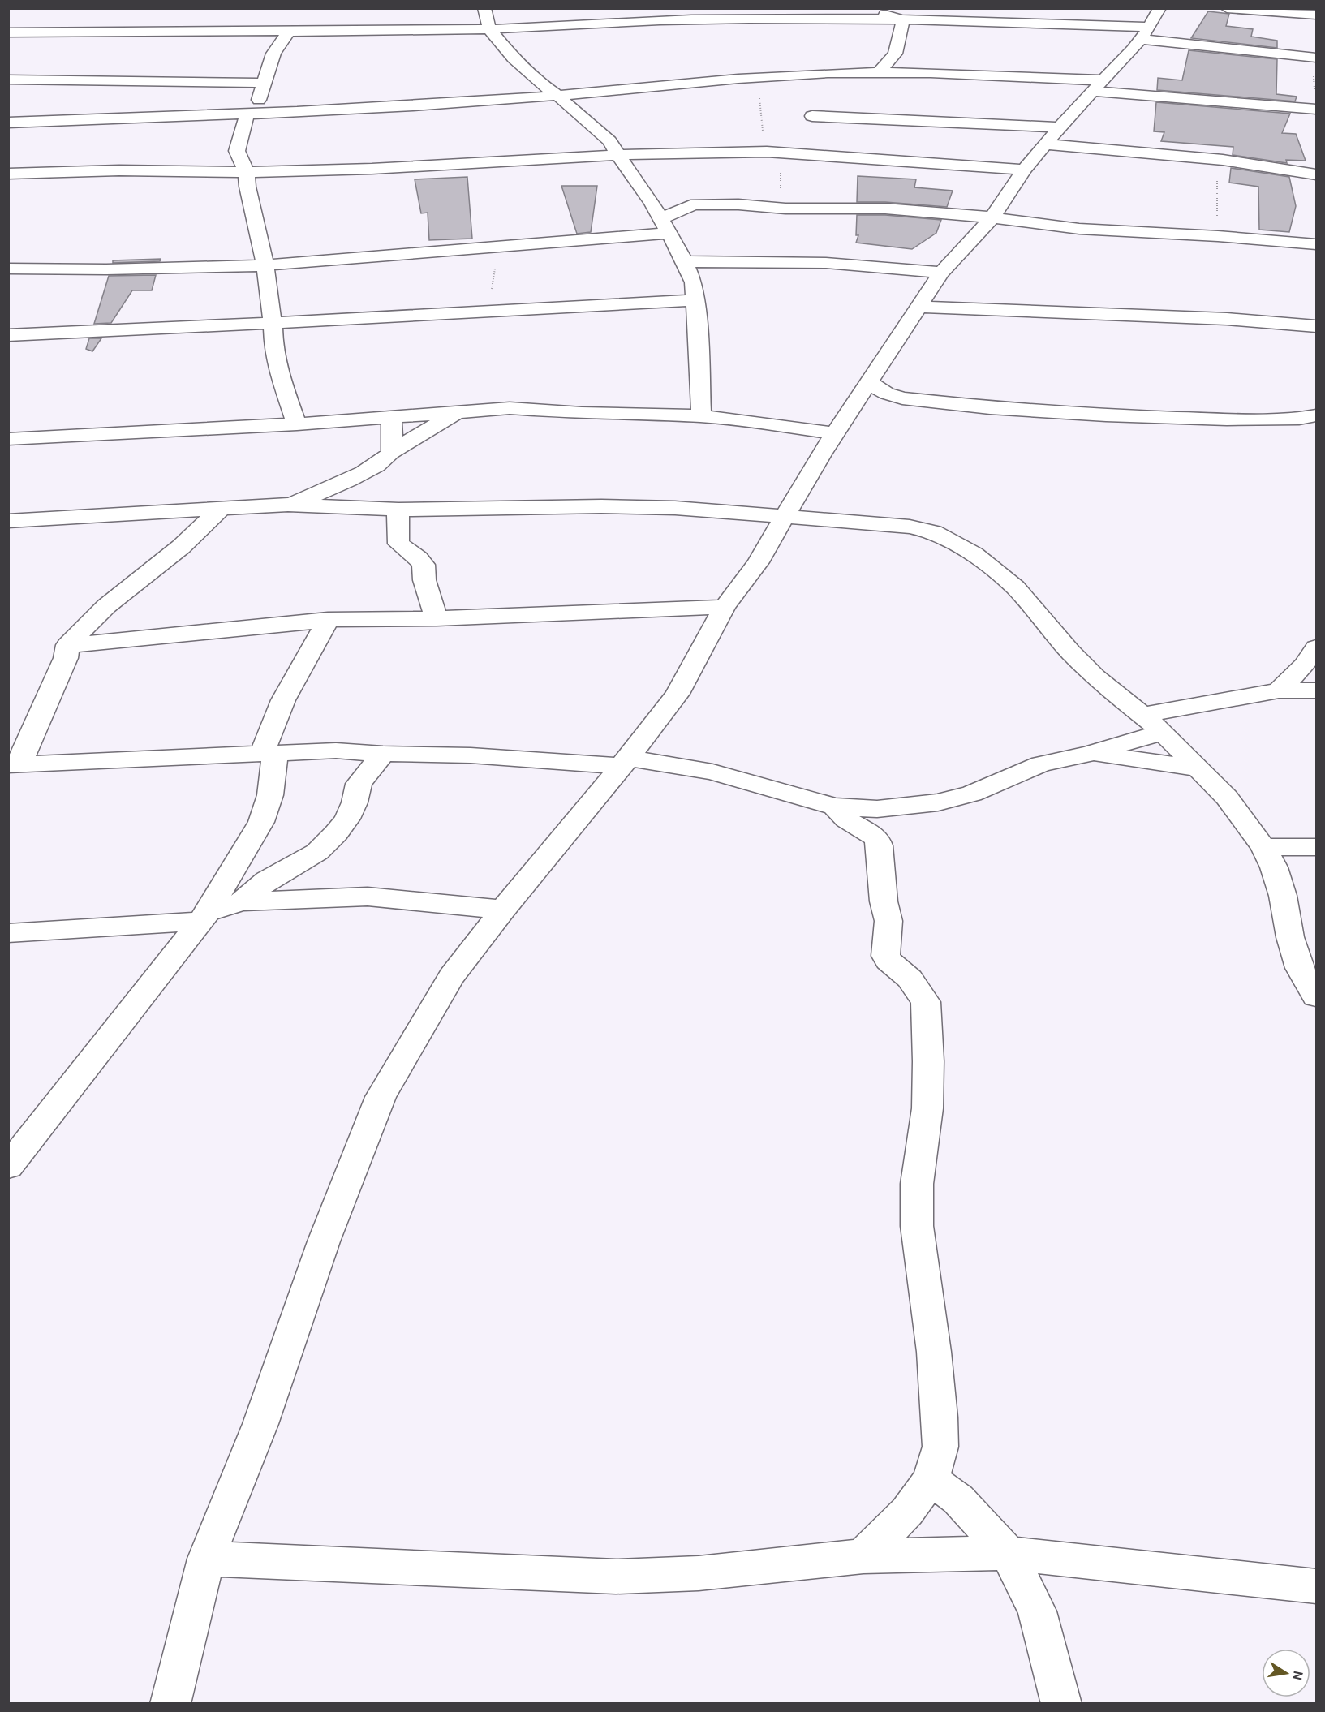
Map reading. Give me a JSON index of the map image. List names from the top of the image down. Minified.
{"north":"right"}
